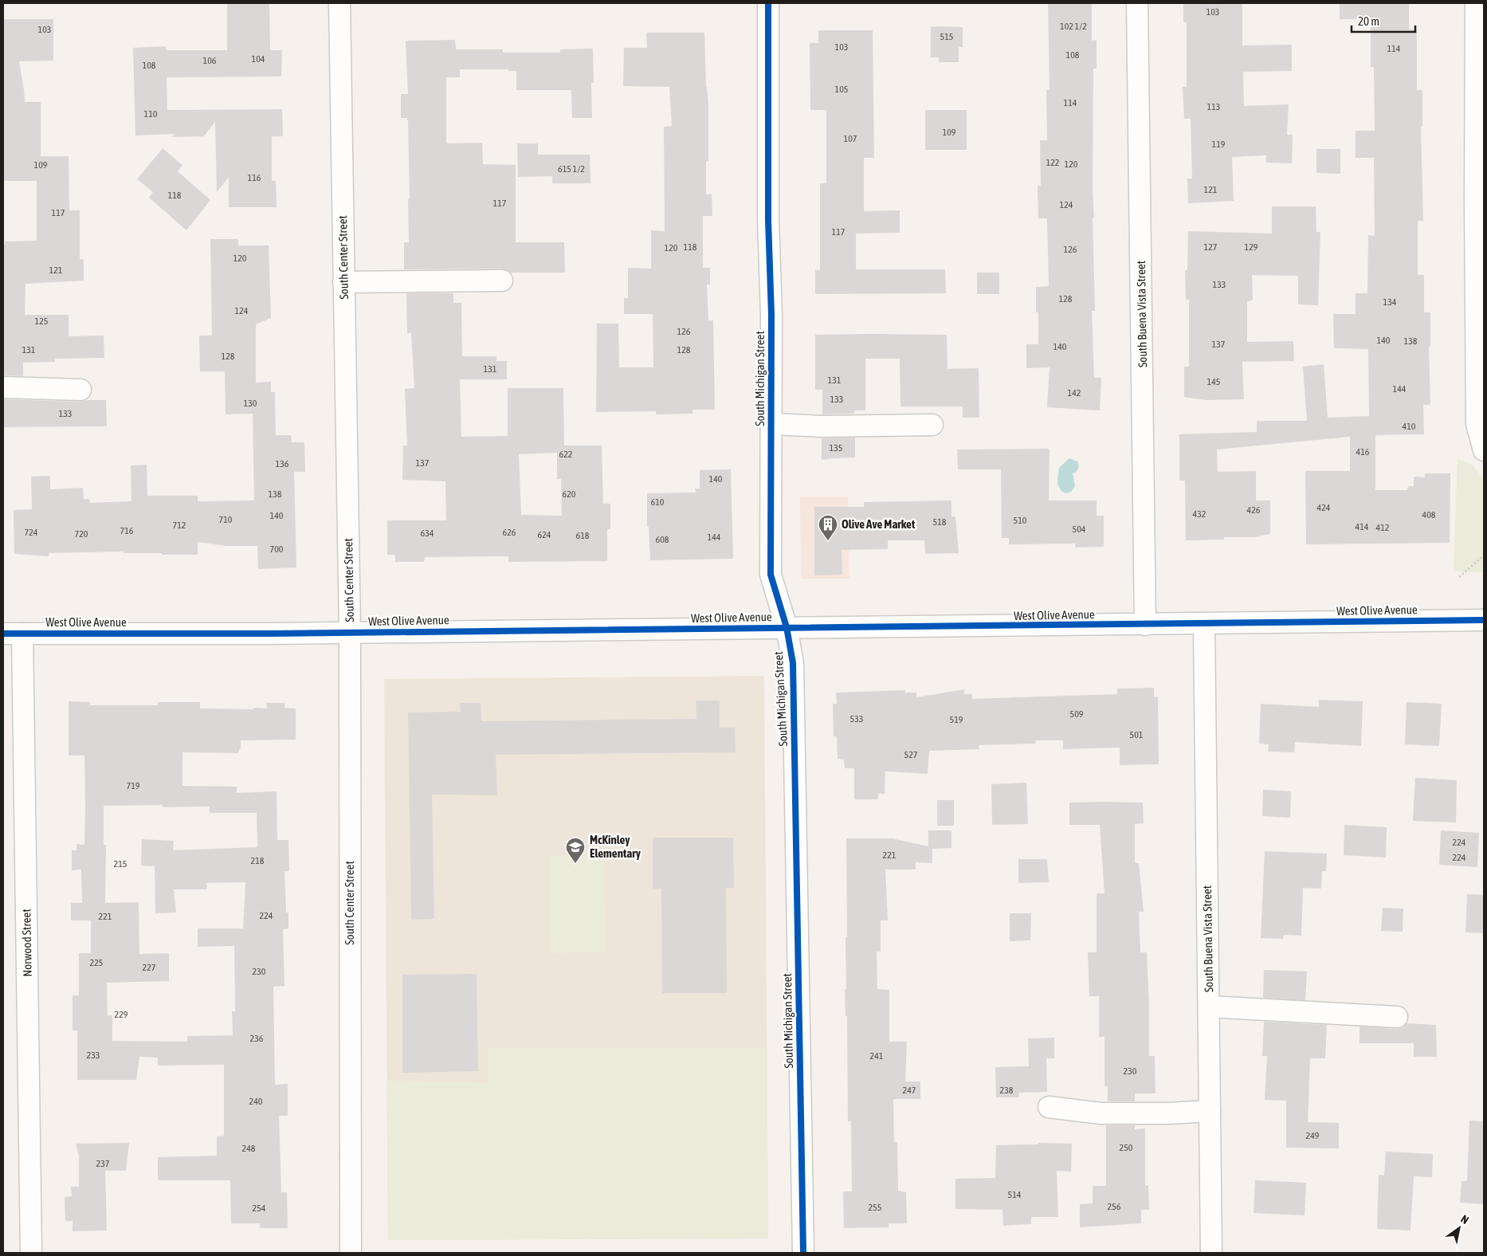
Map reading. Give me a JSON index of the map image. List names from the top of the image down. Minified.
{"streets":{"street":["South Center Street","South Buena Vista Street","South Michigan Street","West Olive Avenue","Norwood Street"]},"crossings":[["South Center Street","West Olive Avenue"],["South Buena Vista Street","West Olive Avenue"],["South Michigan Street","West Olive Avenue"],["West Olive Avenue","Norwood Street"]],"places":{"building":["Olive Ave Market"],"school or university":["McKinley Elementary"]},"house_numbers":["103","102 1/2","103","515","103","114","108","104","106","108","105","114","113","110","109","107","119","122","120","109","615 1/2","116","121","118","117","124","117","117","118","127","129","120","126","120","121","133","128","134","124","125","126","140","138","137","140","131","128","128","131","131","145","144","142","133","130","133","410","135","416","622","137","136","140","138","620","610","424","426","432","408","140","710","510","518","712","414","412","504","716","724","626","634","720","624","618","144","608","700","509","533","519","501","527","719","224","221","224","218","215","224","221","225","227","230","229","236","233","241","230","247","238","240","249","250","248","237","514","256","255","254"],"scale_bar":"20 m","north":"top right"}
